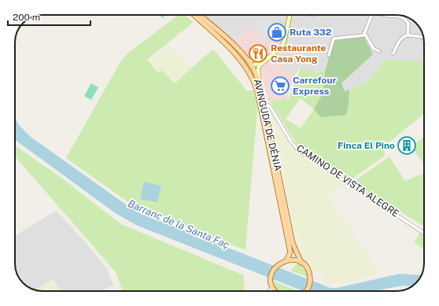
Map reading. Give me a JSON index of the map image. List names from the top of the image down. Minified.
{"streets":{"main road":["AVINGUDA DE DÉNIA"],"street":["CAMINO DE VISTA ALEGRE"]},"crossings":[["AVINGUDA DE DÉNIA","CAMINO DE VISTA ALEGRE"]],"water":["Barranc de la Santa Faç"],"places":{"shop":["Ruta 332"],"restaurant":["Restaurante Casa Yong"],"supermarket":["Carrefour Express"],"building":["Finca El Pino"]},"scale_bar":"200 m"}
